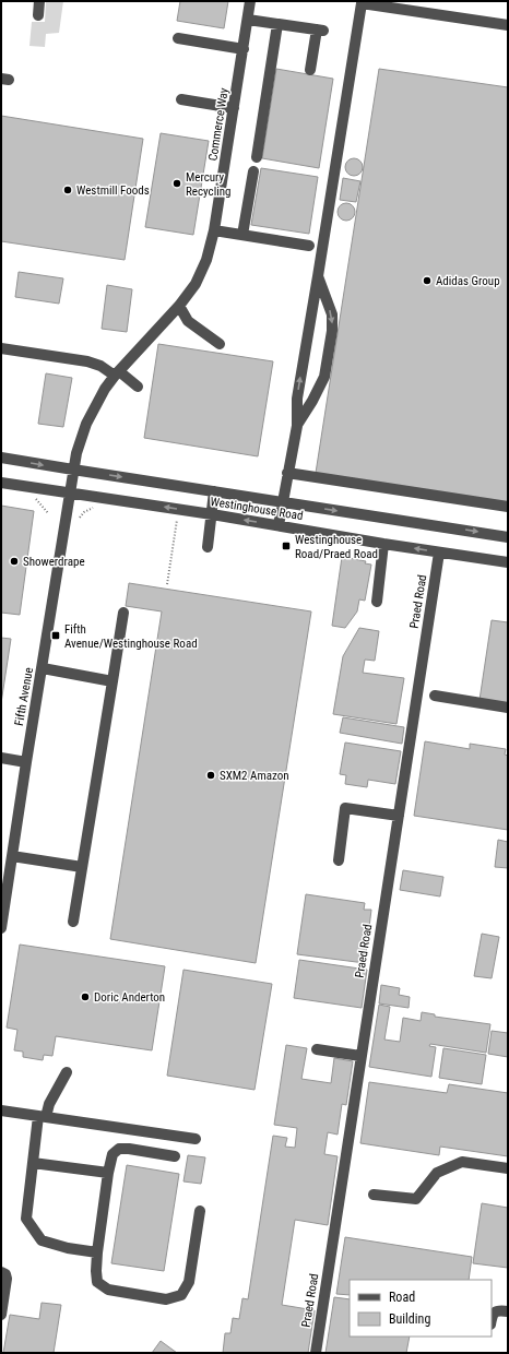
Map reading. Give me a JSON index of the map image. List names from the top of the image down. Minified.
{"streets":{"street":["Commerce Way","Westinghouse Road","Praed Road","Fifth Avenue"]},"crossings":[["Commerce Way","Westinghouse Road"],["Commerce Way","Fifth Avenue"],["Westinghouse Road","Praed Road"],["Westinghouse Road","Fifth Avenue"]],"places":{"other":["Mercury Recycling","Westmill Foods","Adidas Group","Showerdrape","SXM2 Amazon","Doric Anderton"],"transit":["Westinghouse Road/Praed Road","Fifth Avenue/Westinghouse Road"]},"legend":["Road","Building"]}
